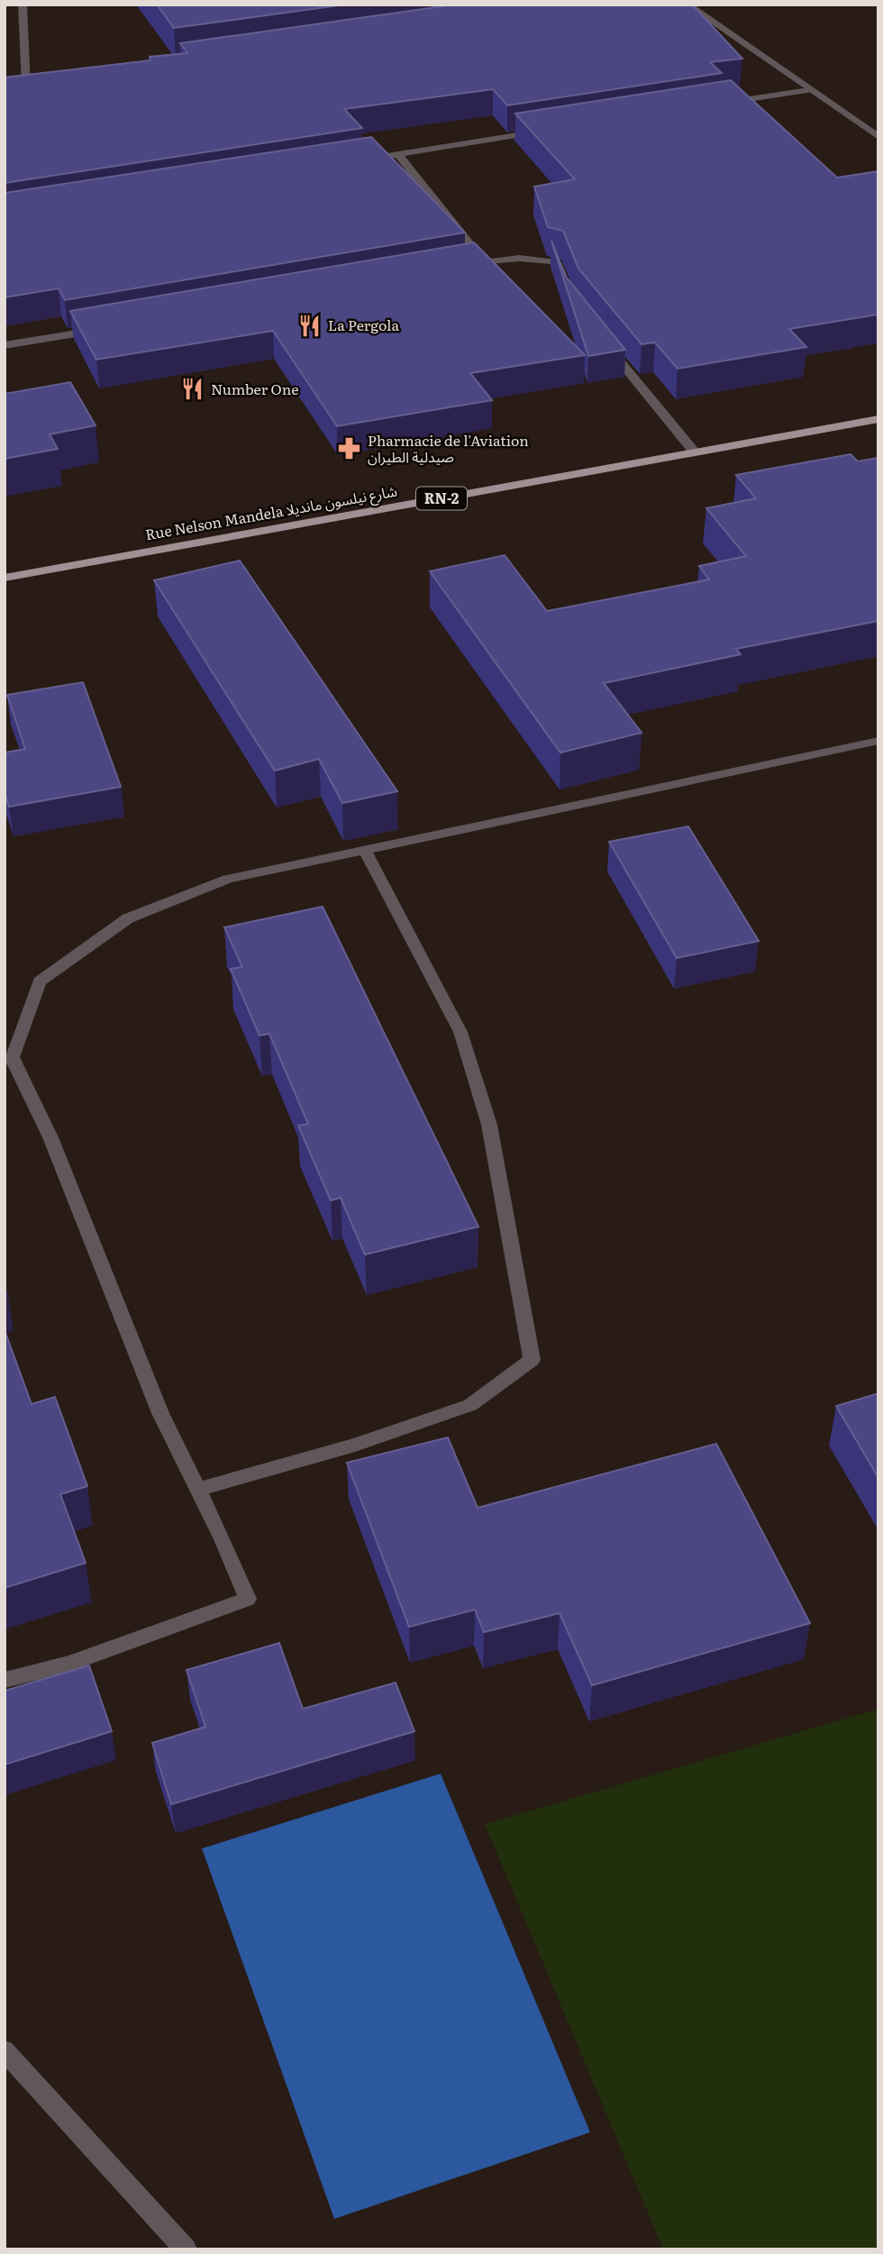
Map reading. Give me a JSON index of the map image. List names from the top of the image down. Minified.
{"streets":{"main road":["RN-2","Rue Nelson Mandela شارع نيلسون مانديلا"]},"places":{"restaurant":["La Pergola","Number One"],"pharmacy":["Pharmacie de l'Aviation صيدلية الطيران"]}}
